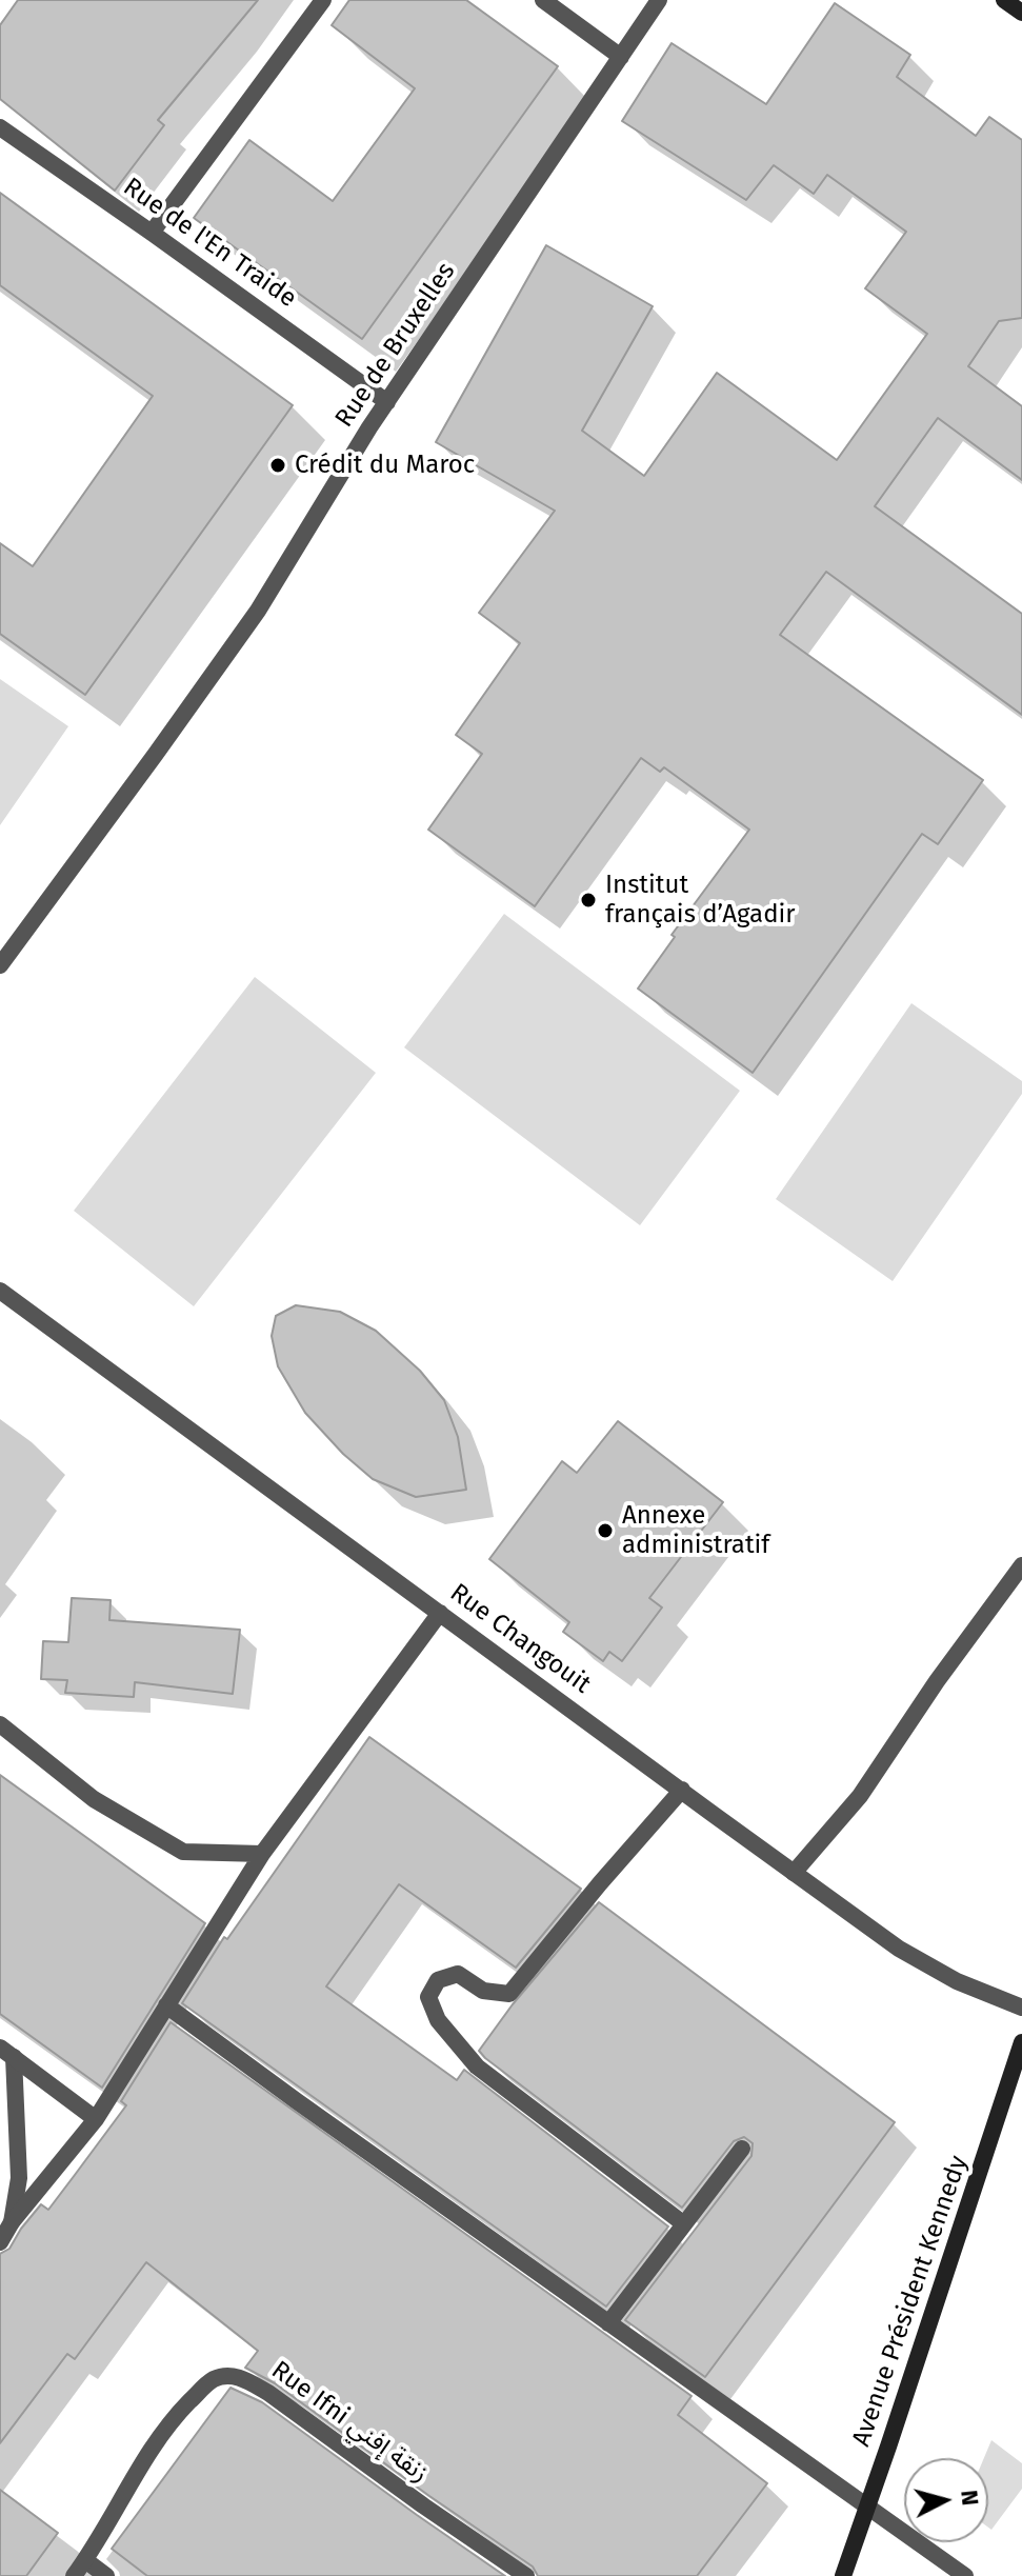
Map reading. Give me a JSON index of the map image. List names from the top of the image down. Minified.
{"streets":{"street":["Rue de l'En Traide","Rue de Bruxelles","Rue Changouit","Avenue Président Kennedy","Rue Ifni زنقة إفني"]},"crossings":[["Rue de l'En Traide","Rue de Bruxelles"]],"places":["Crédit du Maroc","Institut français d’Agadir","Annexe administratif"],"north":"right"}
